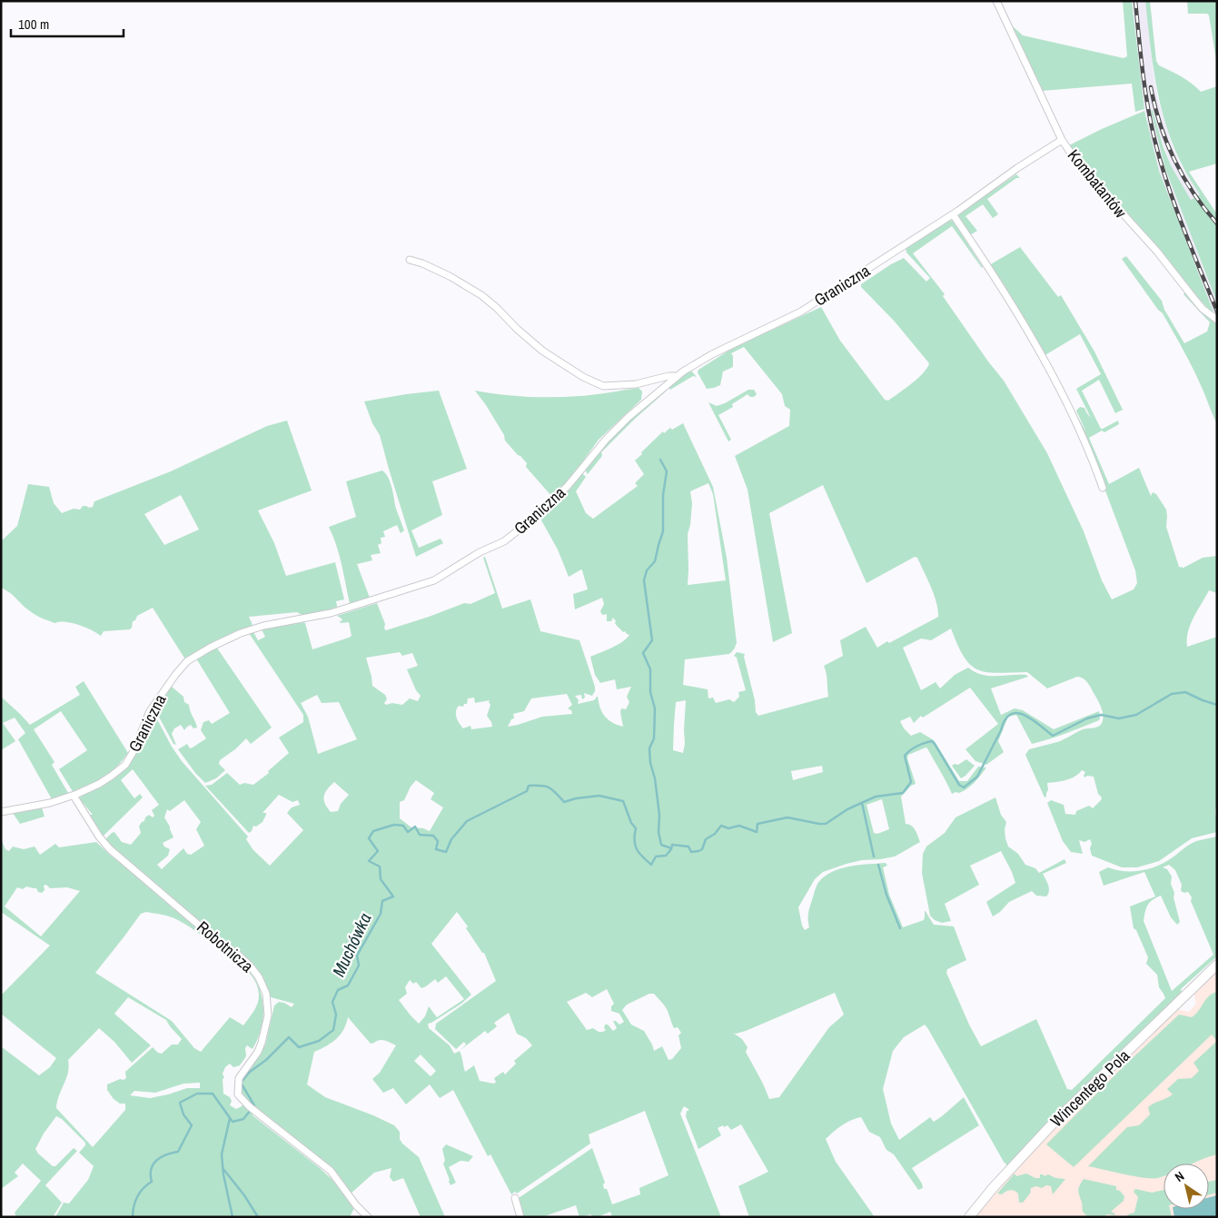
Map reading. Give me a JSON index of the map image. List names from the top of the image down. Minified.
{"streets":{"street":["Kombatantów","Graniczna","Robotnicza","Wincentego Pola"]},"crossings":[["Kombatantów","Graniczna"],["Graniczna","Robotnicza"]],"water":["Muchówka"],"scale_bar":"100 m","north":"top left"}
